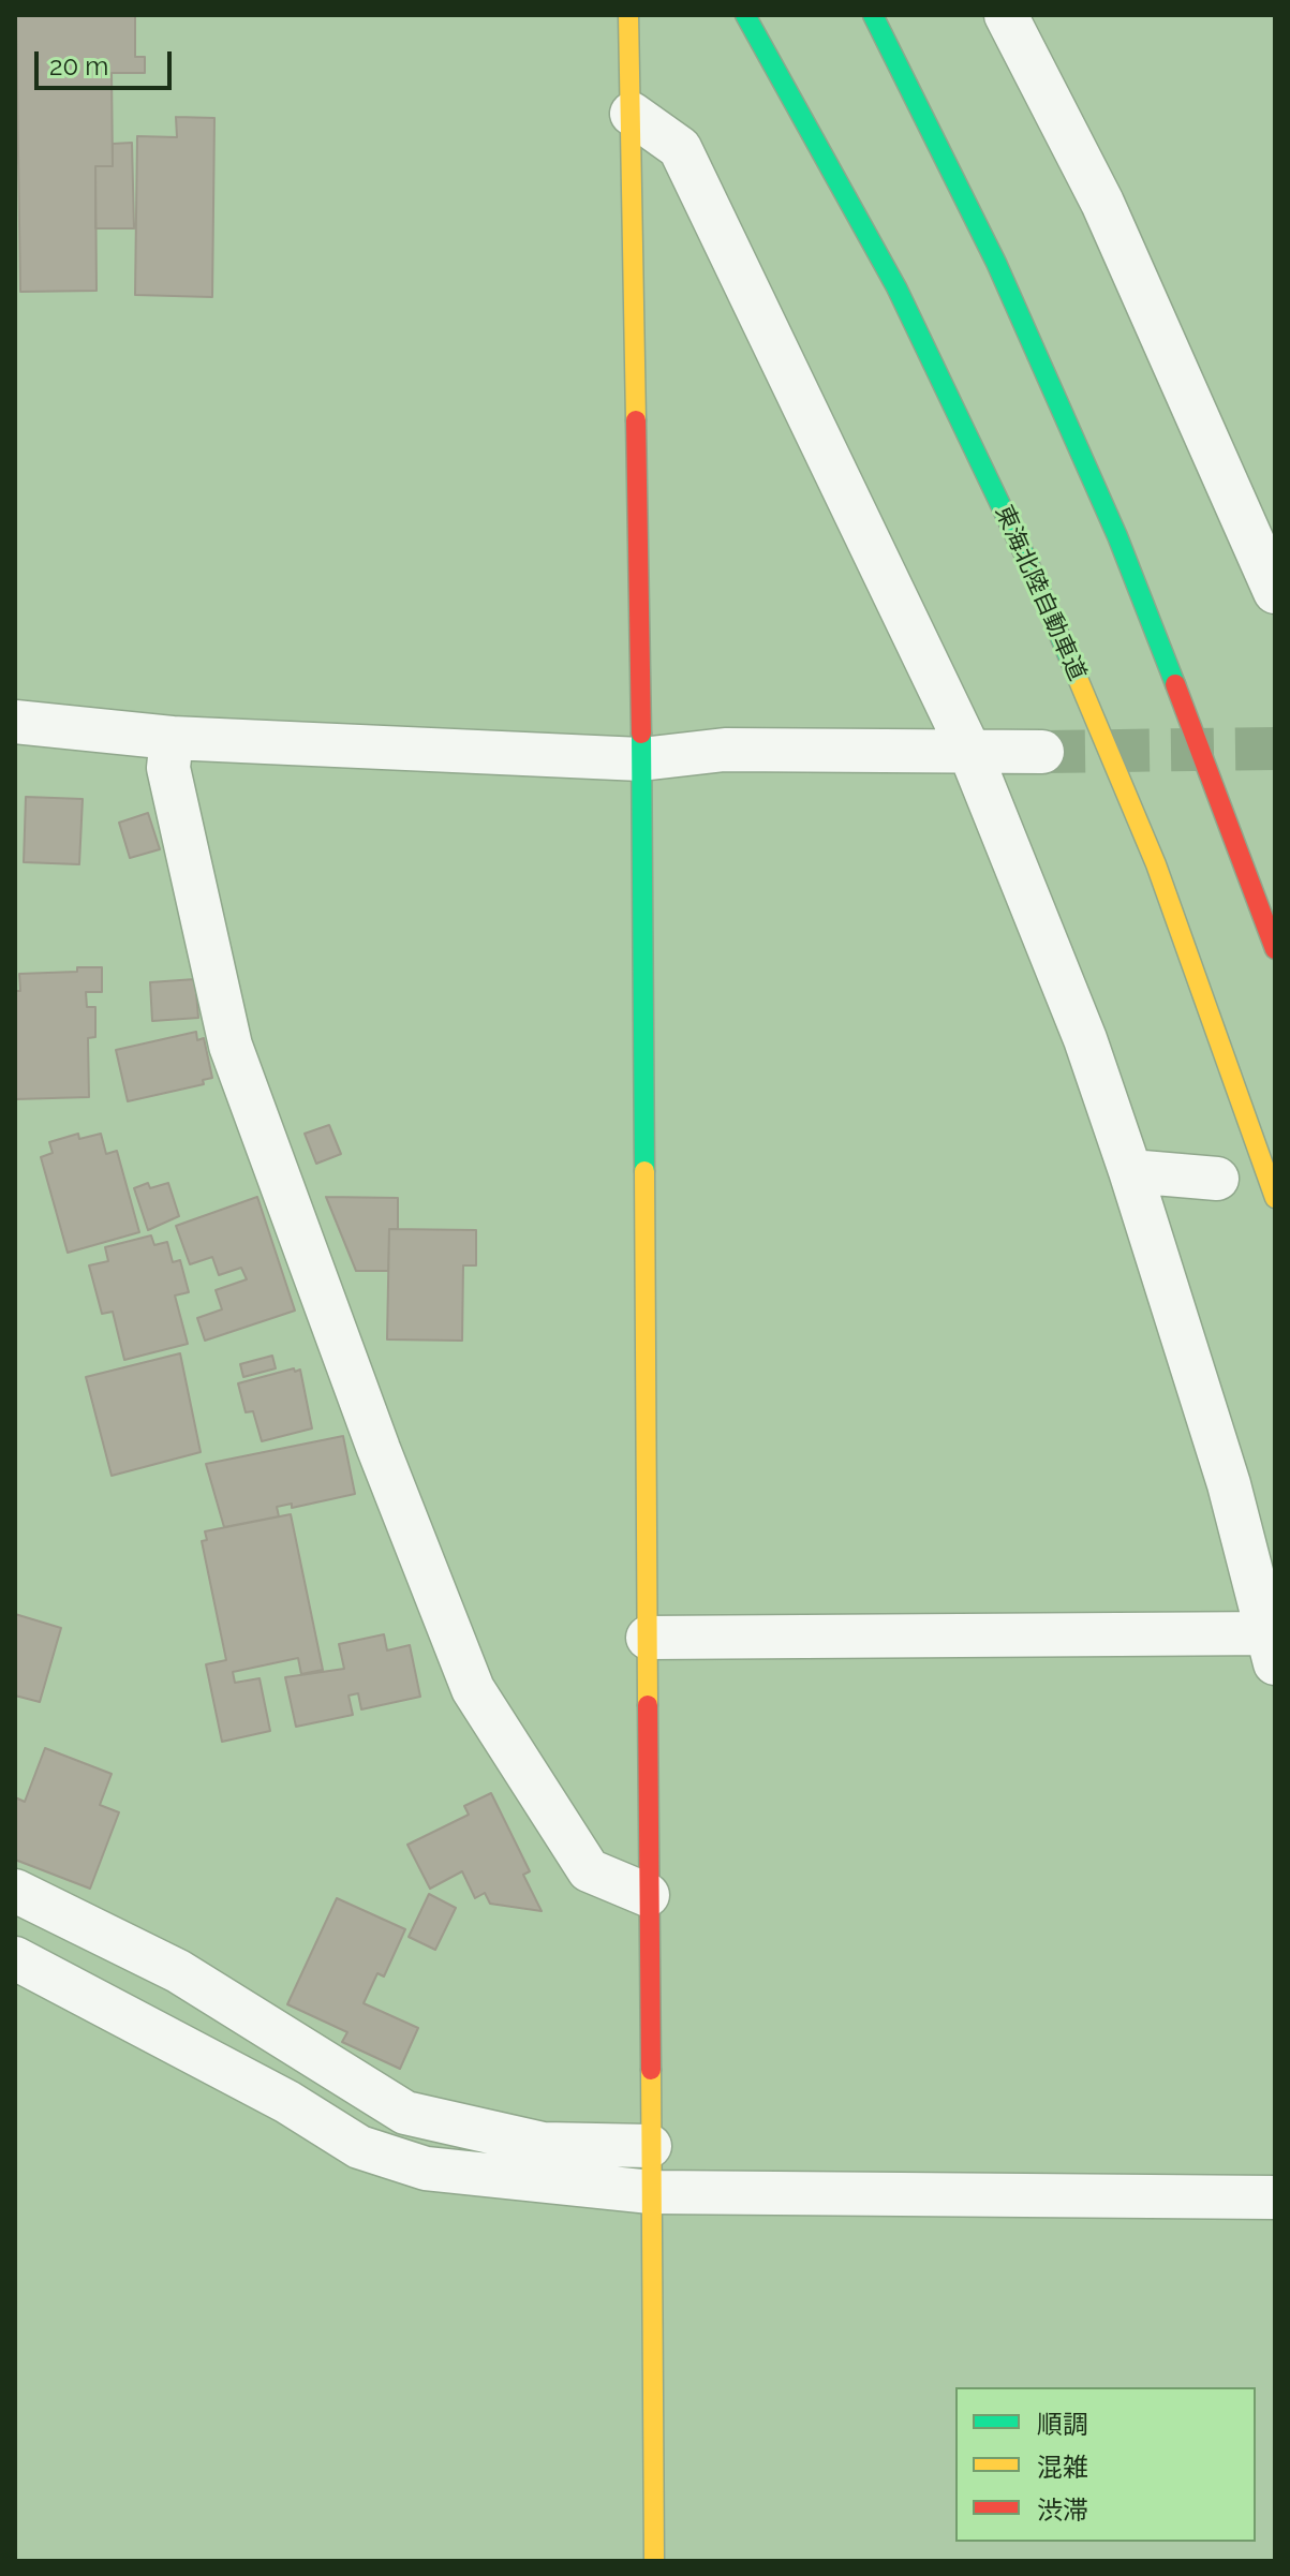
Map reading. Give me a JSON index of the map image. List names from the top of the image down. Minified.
{"streets":{"main road":["東海北陸自動車道"]},"legend":["順調","混雑","渋滞"],"scale_bar":"20 m"}
